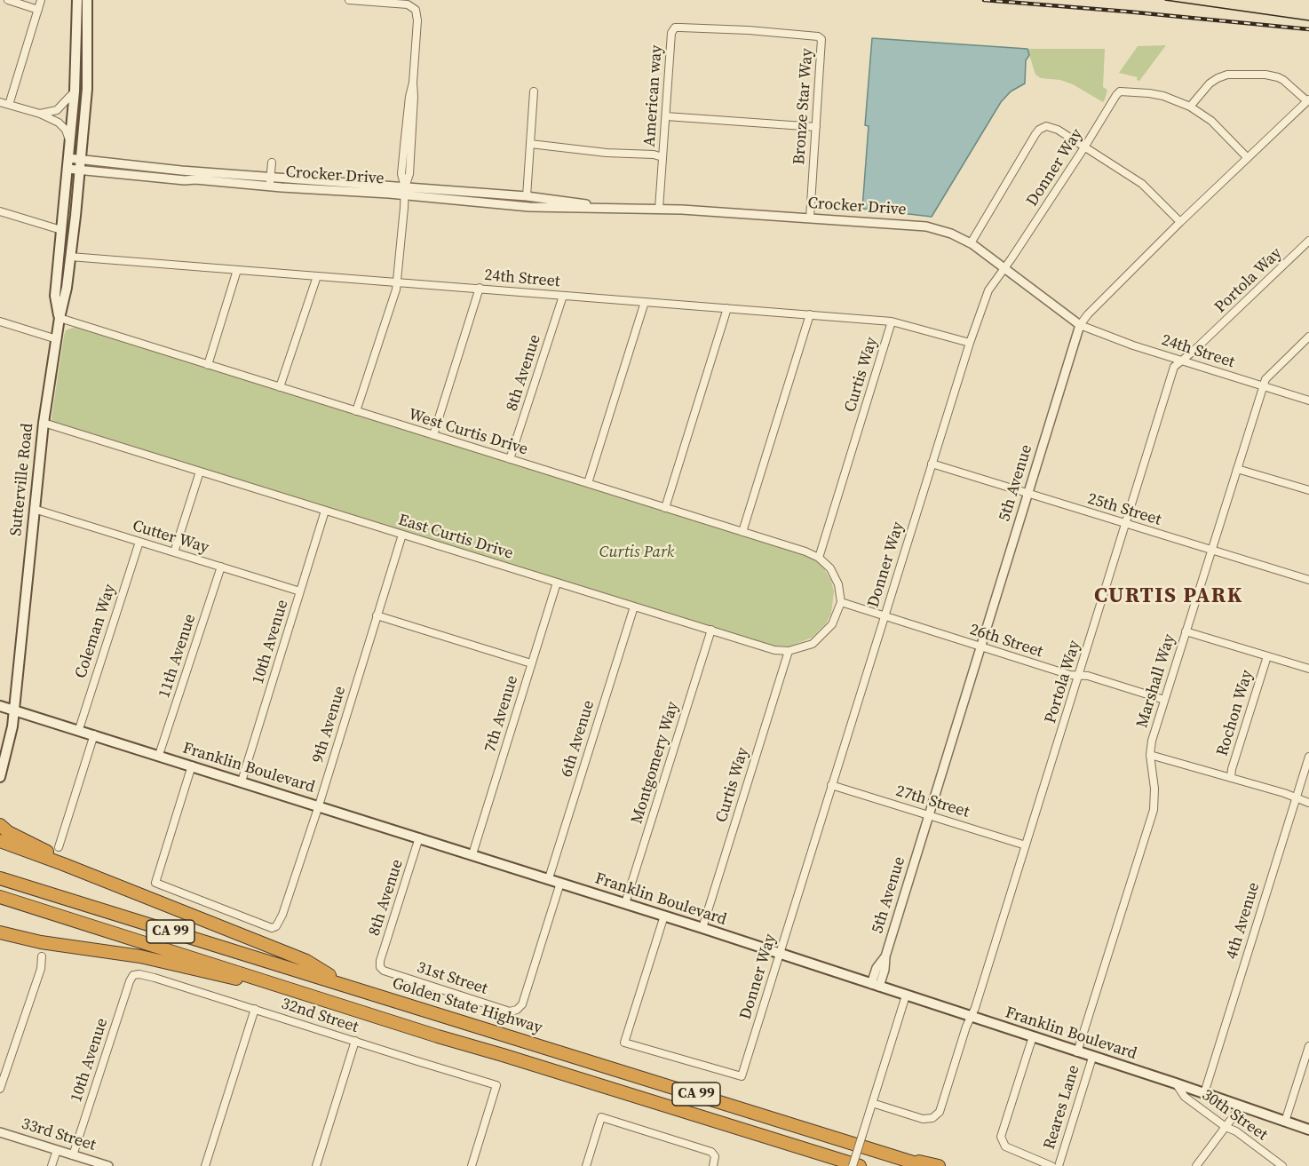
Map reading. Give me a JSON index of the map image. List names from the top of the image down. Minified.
{"streets":{"highway":["CA 99","Golden State Highway"],"main road":["Sutterville Road","Franklin Boulevard"],"street":["American way","Bronze Star Way","Donner Way","Crocker Drive","24th Street","Portola Way","8th Avenue","Curtis Way","West Curtis Drive","5th Avenue","25th Street","Cutter Way","East Curtis Drive","Coleman Way","26th Street","10th Avenue","11th Avenue","Marshall Way","Rochon Way","7th Avenue","9th Avenue","6th Avenue","Montgomery Way","27th Street","4th Avenue","31st Street","32nd Street","Reares Lane","30th Street","33rd Street"]},"crossings":[["American way","Bronze Star Way"],["American way","Crocker Drive"],["Bronze Star Way","Crocker Drive"],["Donner Way","Crocker Drive"],["Donner Way","24th Street"],["Donner Way","25th Street"],["Donner Way","26th Street"],["Donner Way","Franklin Boulevard"],["Donner Way","27th Street"],["Crocker Drive","24th Street"],["Crocker Drive","Sutterville Road"],["Crocker Drive","5th Avenue"],["24th Street","Portola Way"],["24th Street","8th Avenue"],["24th Street","Curtis Way"],["24th Street","Sutterville Road"],["24th Street","5th Avenue"],["24th Street","Marshall Way"],["Portola Way","25th Street"],["Portola Way","26th Street"],["Portola Way","Franklin Boulevard"],["Portola Way","27th Street"],["8th Avenue","West Curtis Drive"],["8th Avenue","Franklin Boulevard"],["8th Avenue","31st Street"],["Curtis Way","West Curtis Drive"],["Curtis Way","East Curtis Drive"],["Curtis Way","Franklin Boulevard"],["West Curtis Drive","Sutterville Road"],["West Curtis Drive","East Curtis Drive"],["West Curtis Drive","26th Street"],["Sutterville Road","Cutter Way"],["Sutterville Road","East Curtis Drive"],["Sutterville Road","Franklin Boulevard"],["5th Avenue","25th Street"],["5th Avenue","26th Street"],["5th Avenue","Franklin Boulevard"],["5th Avenue","27th Street"],["25th Street","Marshall Way"],["Cutter Way","Coleman Way"],["Cutter Way","10th Avenue"],["Cutter Way","11th Avenue"],["East Curtis Drive","26th Street"],["East Curtis Drive","10th Avenue"],["East Curtis Drive","7th Avenue"],["East Curtis Drive","9th Avenue"],["East Curtis Drive","6th Avenue"],["East Curtis Drive","Montgomery Way"],["Coleman Way","Franklin Boulevard"],["26th Street","Marshall Way"],["10th Avenue","Franklin Boulevard"],["10th Avenue","32nd Street"],["10th Avenue","33rd Street"],["11th Avenue","Franklin Boulevard"],["Marshall Way","Franklin Boulevard"],["7th Avenue","Franklin Boulevard"],["9th Avenue","Franklin Boulevard"],["6th Avenue","Franklin Boulevard"],["Montgomery Way","Franklin Boulevard"],["Franklin Boulevard","4th Avenue"],["Franklin Boulevard","31st Street"],["Franklin Boulevard","Reares Lane"],["Franklin Boulevard","30th Street"]],"districts":["CURTIS PARK"],"parks":["Curtis Park"]}
